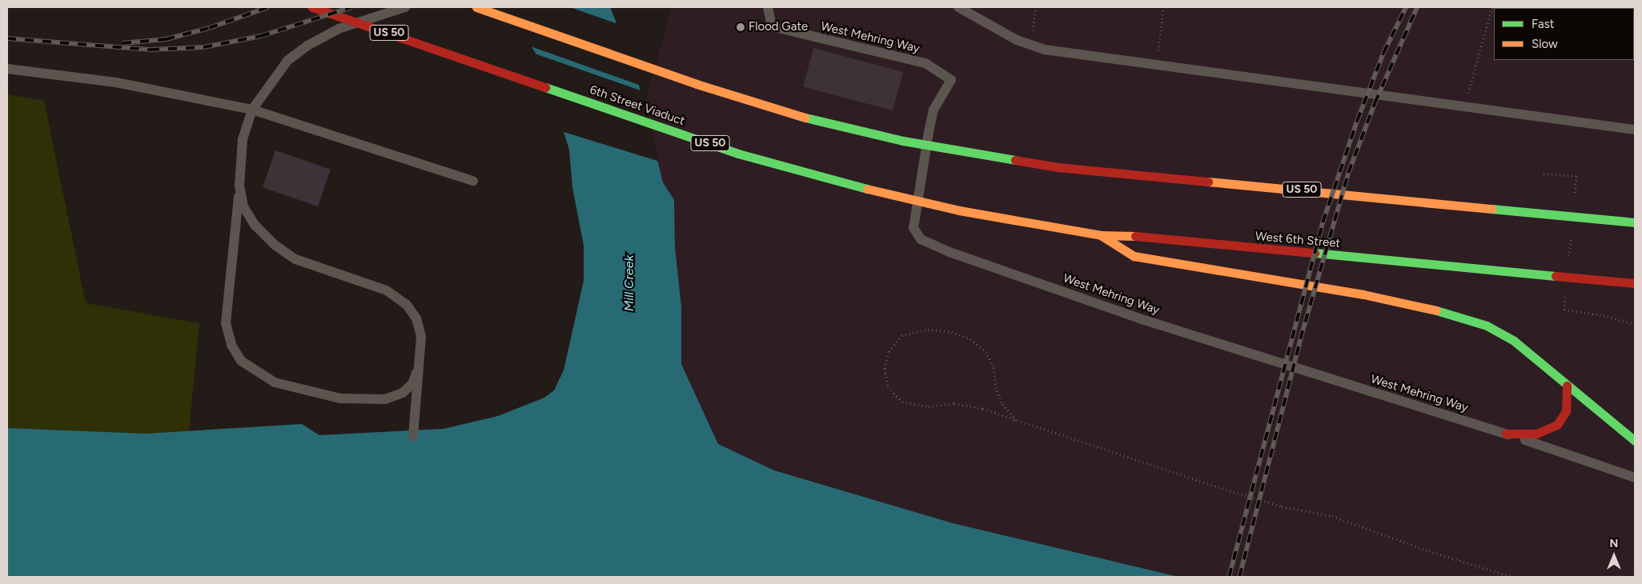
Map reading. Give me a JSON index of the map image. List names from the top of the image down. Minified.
{"streets":{"highway":["US 50","6th Street Viaduct","West 6th Street"],"lane":["West Mehring Way"]},"crossings":[["6th Street Viaduct","West 6th Street"]],"water":["Mill Creek"],"places":["Flood Gate"],"legend":["Fast","Slow"],"north":"top"}
